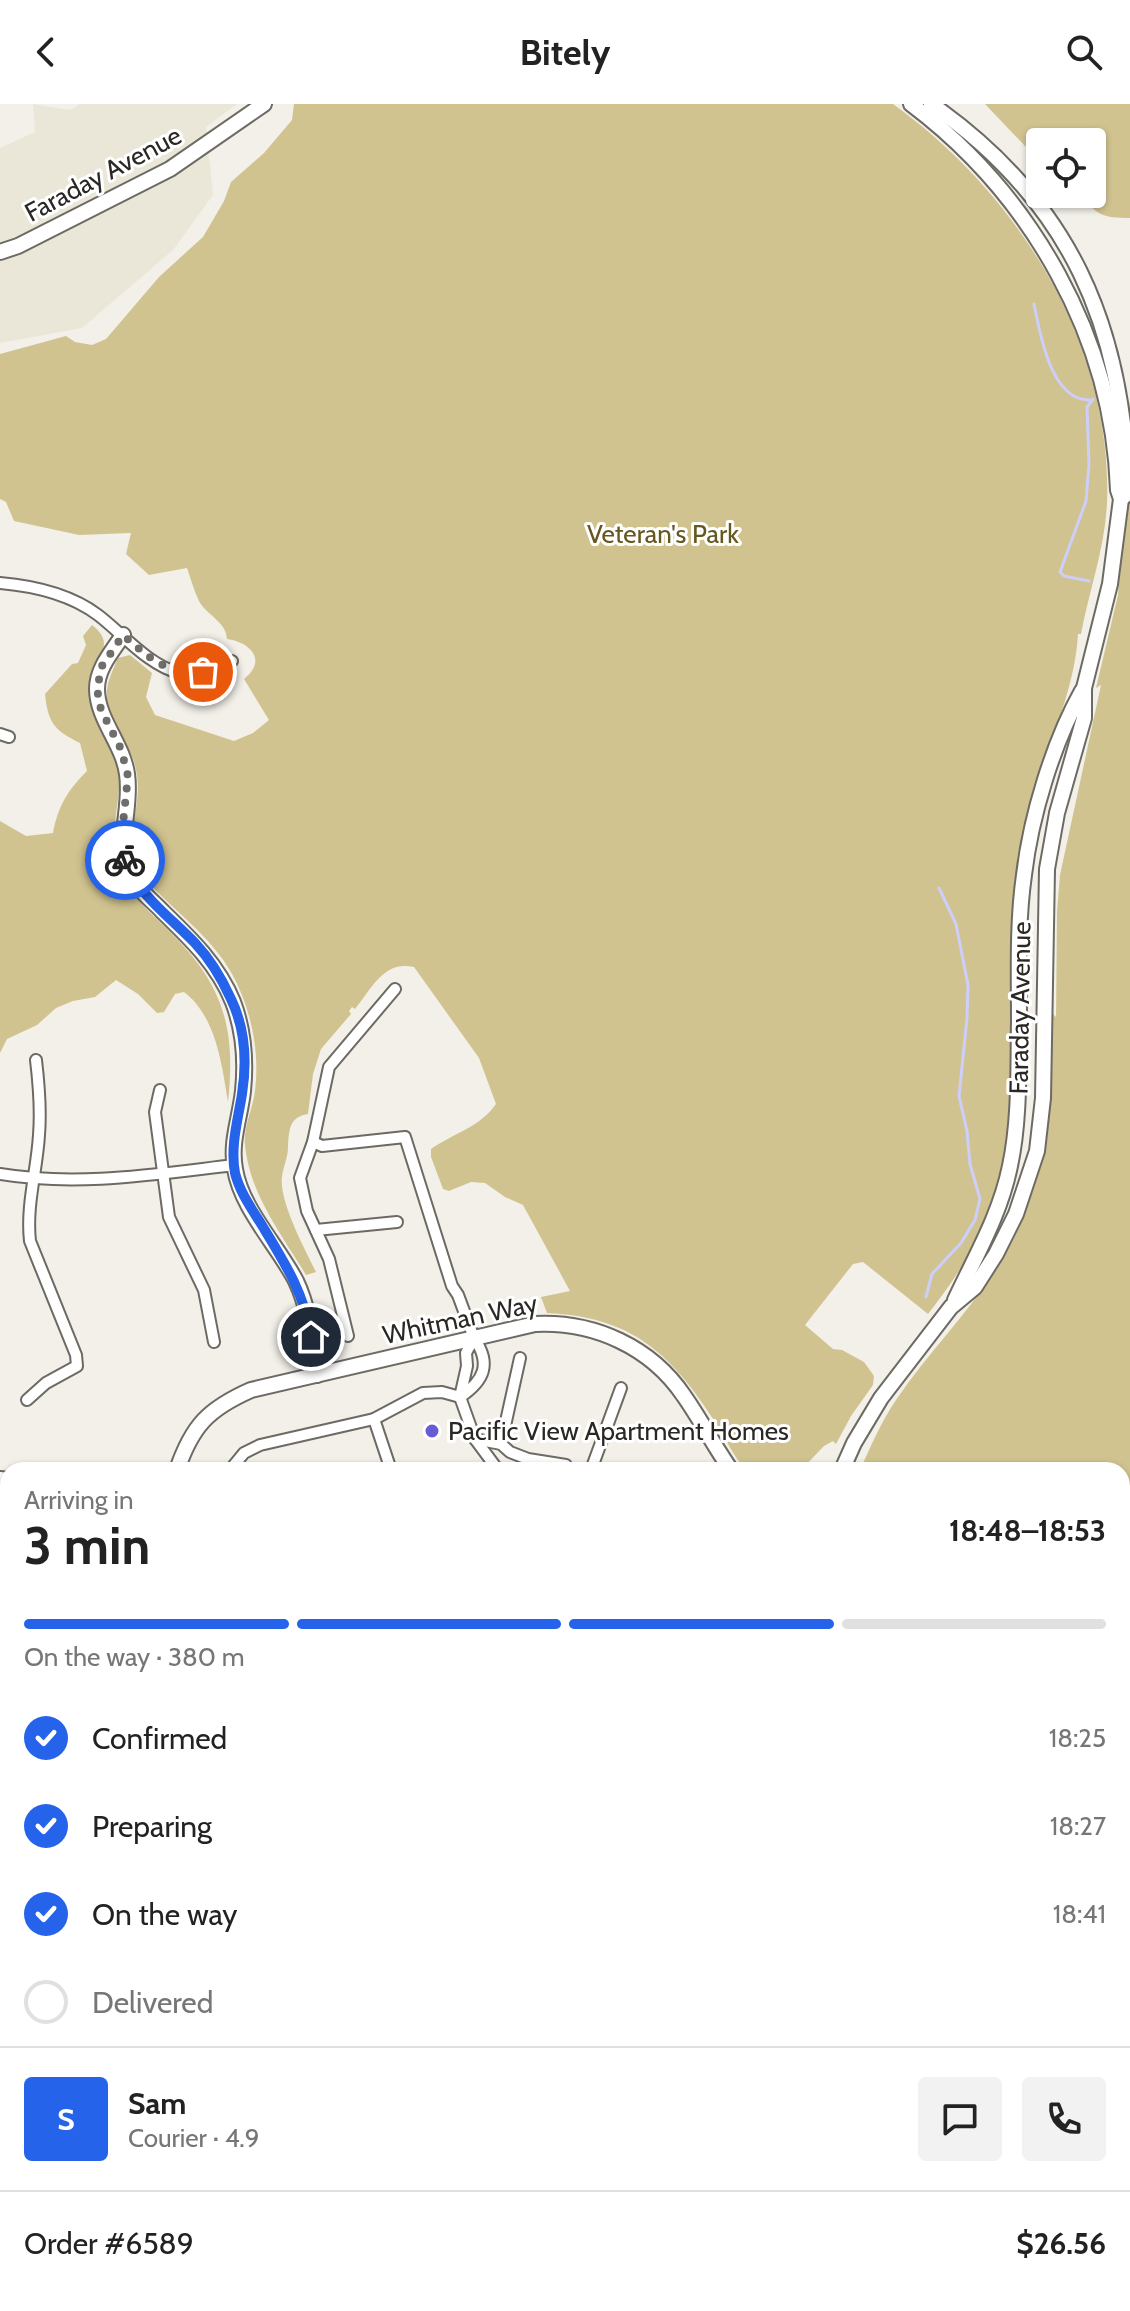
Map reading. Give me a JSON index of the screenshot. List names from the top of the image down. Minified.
{"streets":{"main road":["Faraday Avenue","Whitman Way"]},"parks":["Veteran's Park"],"places":["Pacific View Apartment Homes"],"page":{"header":"Bitely","heading":["3 min","Arriving in","18:48–18:53"],"panel":["Sam","Courier · 4.9","Order #6589","$26.56"],"bar":"On the way · 380 m","list":[["Confirmed","18:25"],["Preparing","18:27"],["On the way","18:41"],"Delivered"],"round":"S"}}
